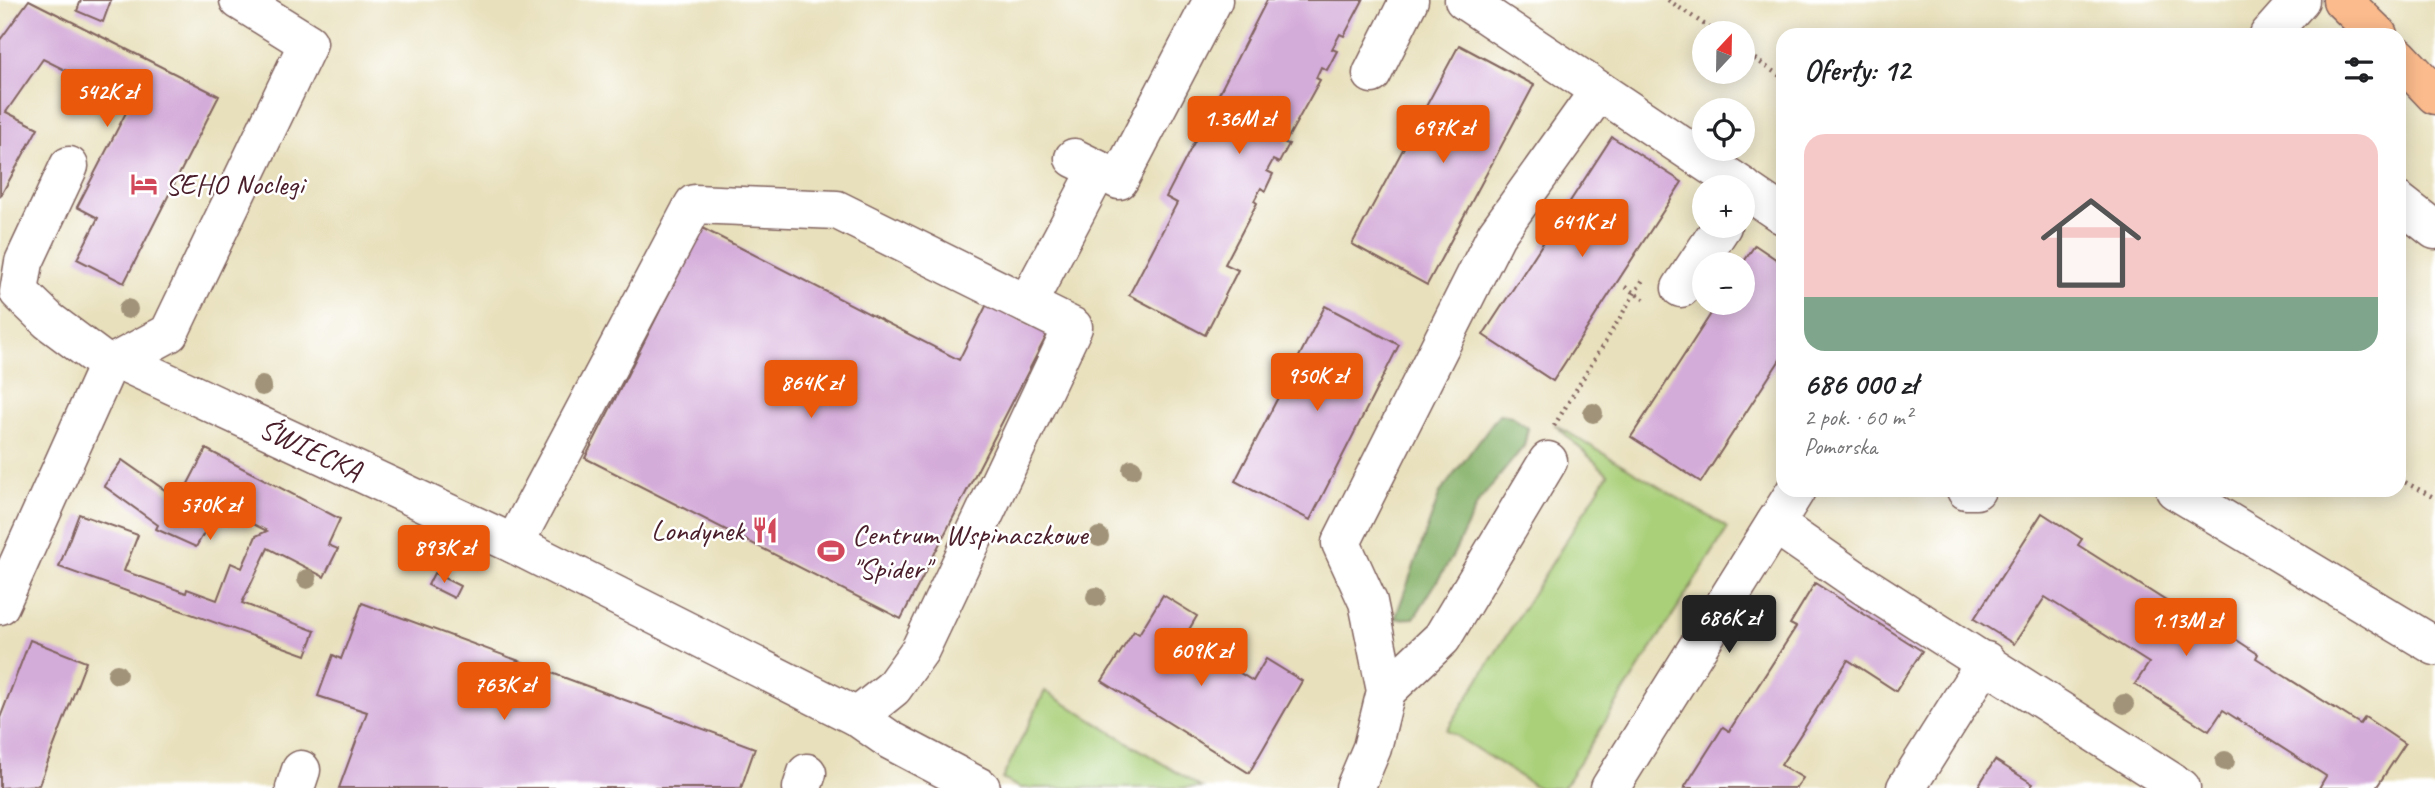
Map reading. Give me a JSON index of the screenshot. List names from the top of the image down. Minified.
{"streets":{"street":["ŚWIECKA"]},"places":{"hotel":["SEHO Noclegi"],"restaurant":["Londynek"],"sports":["Centrum Wspinaczkowe \"Spider\""]},"north":"top","page":{"map_buttons":["+","−"],"heading":"Oferty: 12","price":["542K zł","1.36M zł","697K zł","641K zł","950K zł","864K zł","570K zł","893K zł","686K zł","1.13M zł","609K zł","763K zł"],"list":[{"name":"686 000 zł","note":"2 pok. · 60 m² · Pomorska"}]}}
